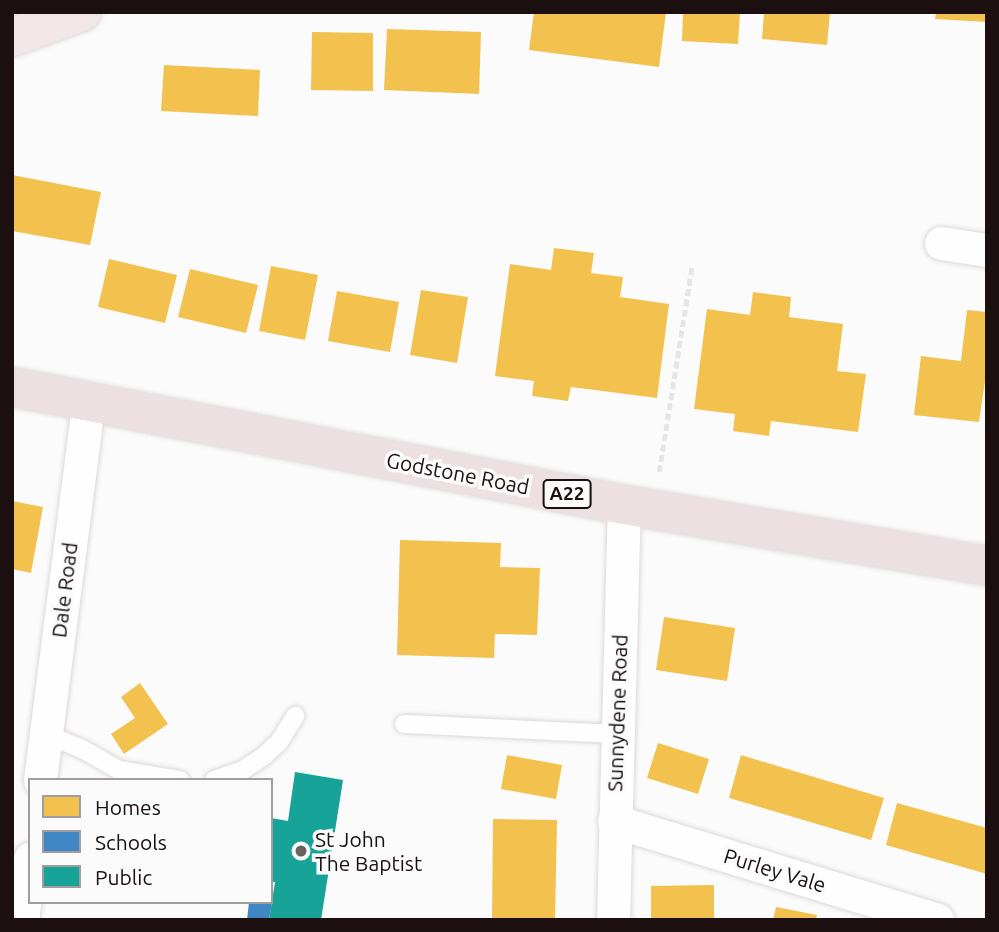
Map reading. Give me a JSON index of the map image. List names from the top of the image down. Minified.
{"streets":{"highway":["Godstone Road","A22"],"street":["Dale Road","Sunnydene Road","Purley Vale"]},"crossings":[["Godstone Road","Dale Road"],["Godstone Road","Sunnydene Road"],["Sunnydene Road","Purley Vale"]],"places":["St John The Baptist"],"legend":["Homes","Schools","Public"]}
